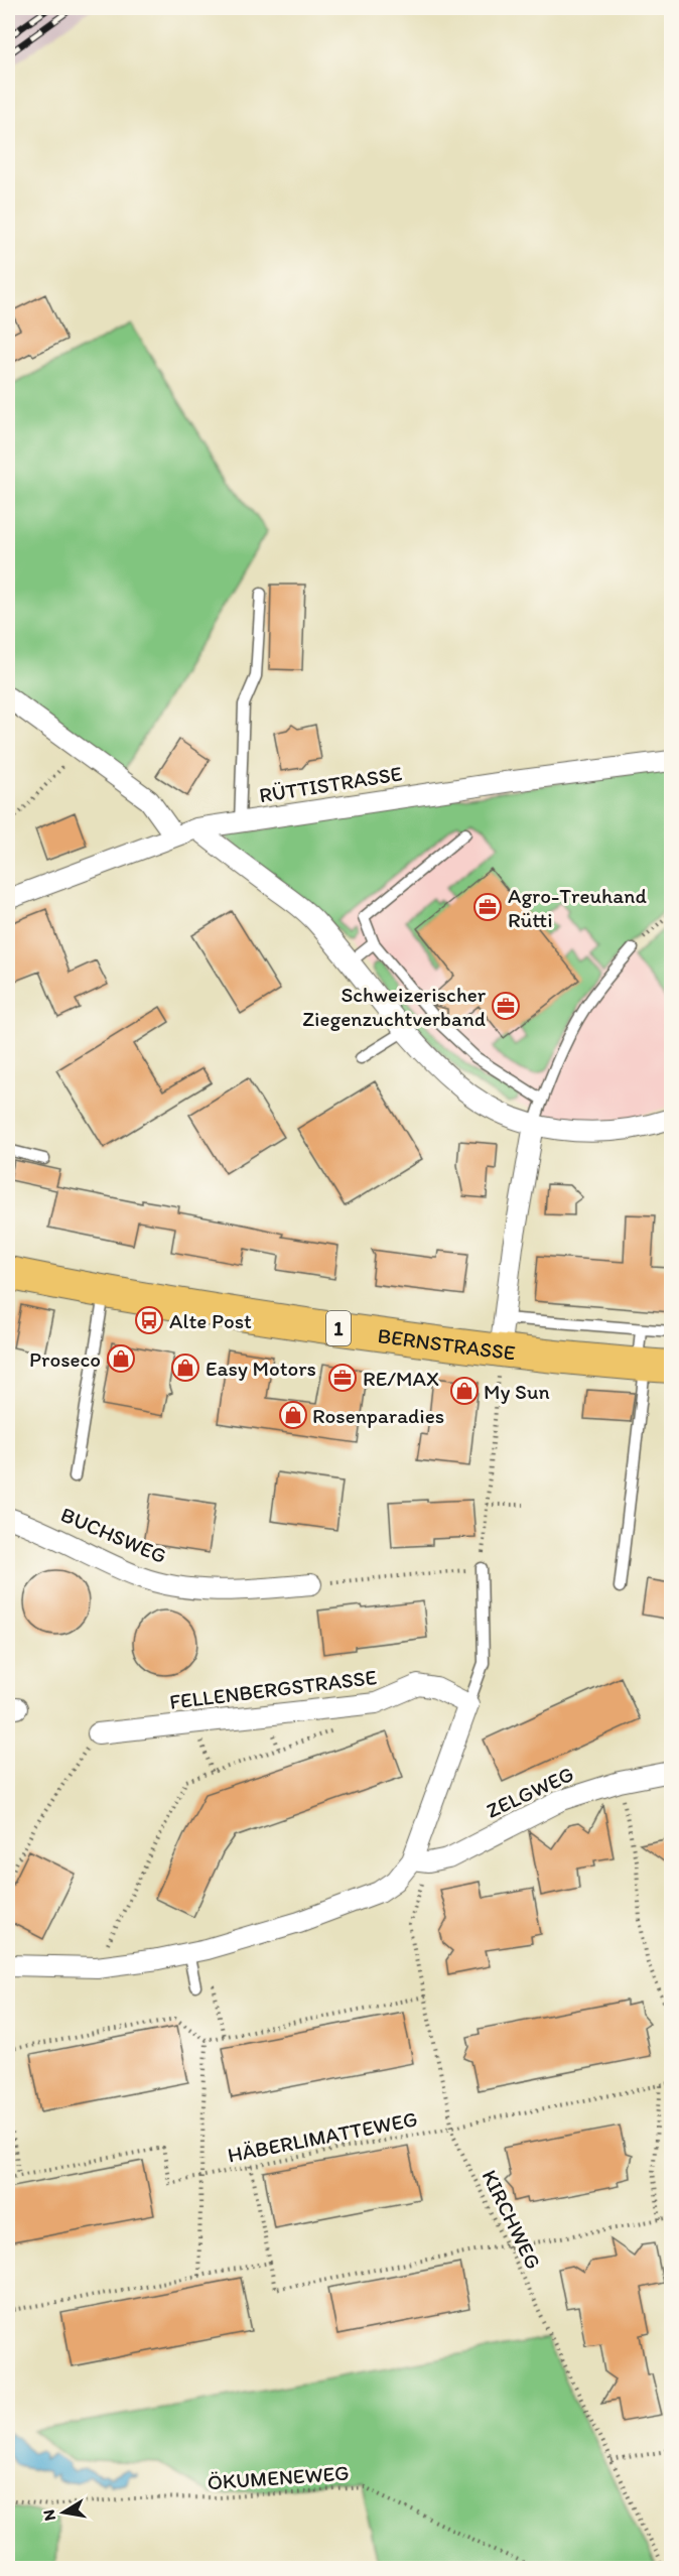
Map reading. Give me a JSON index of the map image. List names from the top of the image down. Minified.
{"streets":{"main road":["1","BERNSTRASSE"],"street":["RÜTTISTRASSE","BUCHSWEG","FELLENBERGSTRASSE","ZELGWEG"],"path":["HÄBERLIMATTEWEG","KIRCHWEG","ÖKUMENEWEG"]},"crossings":[["ZELGWEG","KIRCHWEG"],["HÄBERLIMATTEWEG","KIRCHWEG"]],"places":{"office":["Agro-Treuhand Rütti","Schweizerischer Ziegenzuchtverband","RE/MAX"],"bus stop":["Alte Post"],"shop":["Proseco","Easy Motors","My Sun","Rosenparadies"]},"north":"left"}
